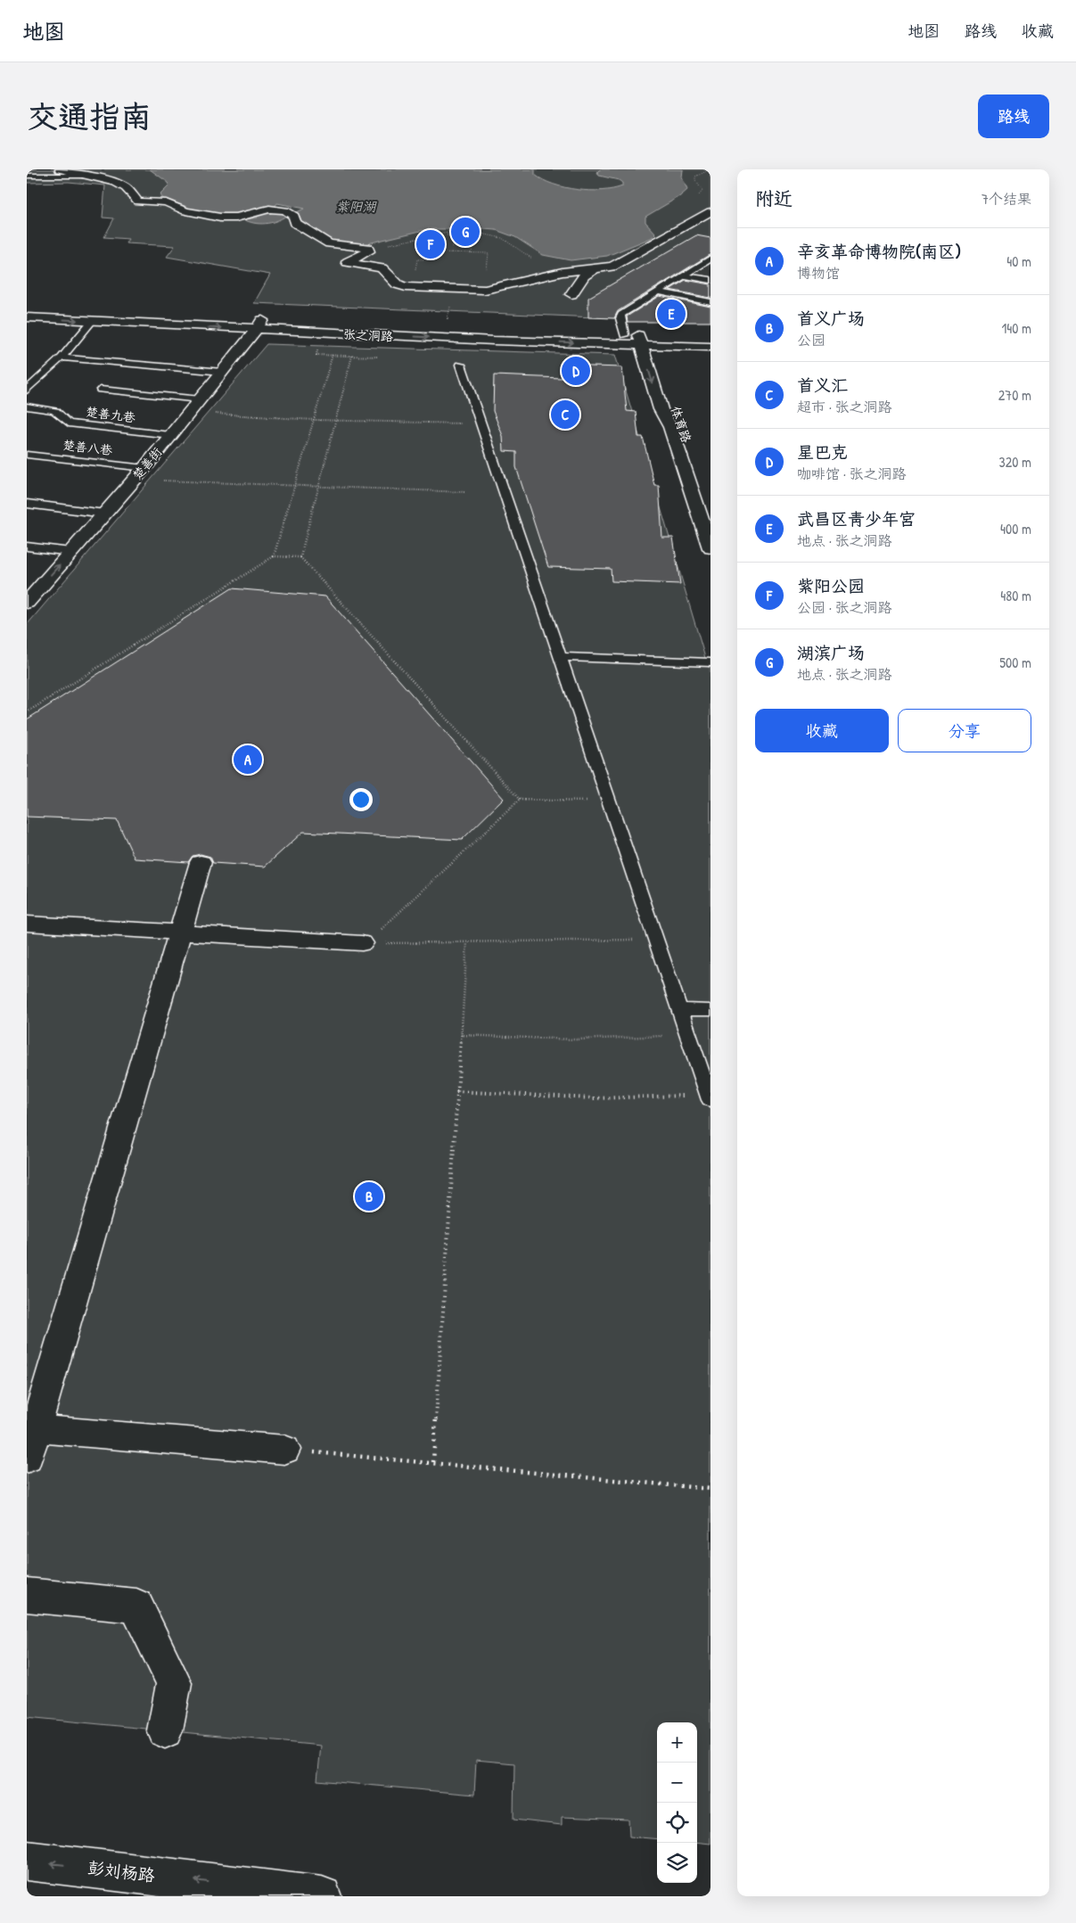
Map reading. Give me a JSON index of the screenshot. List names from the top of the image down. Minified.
{"streets":{"street":["张之洞路","体育路","楚善街","彭刘杨路"],"lane":["楚善九巷","楚善八巷"]},"crossings":[["张之洞路","体育路"],["张之洞路","楚善街"],["楚善九巷","楚善街"],["楚善八巷","楚善街"]],"one_way":["彭刘杨路"],"water":["紫阳湖"],"page":{"header":"地图","nav":["地图","路线","收藏"],"buttons":["路线",["收藏","分享"]],"title":"交通指南","heading":["附近","7个结果"],"pins":["G","F","E","D","C","A","B"],"list":[{"mark":"A","name":"辛亥革命博物院(南区)","note":"博物馆","value":"40 m"},{"mark":"B","name":"首义广场","note":"公园","value":"140 m"},{"mark":"C","name":"首义汇","note":"超市 · 张之洞路","value":"270 m"},{"mark":"D","name":"星巴克","note":"咖啡馆 · 张之洞路","value":"320 m"},{"mark":"E","name":"武昌区青少年宫","note":"地点 · 张之洞路","value":"400 m"},{"mark":"F","name":"紫阳公园","note":"公园 · 张之洞路","value":"480 m"},{"mark":"G","name":"湖滨广场","note":"地点 · 张之洞路","value":"500 m"}],"map_buttons":["+","−"]}}
